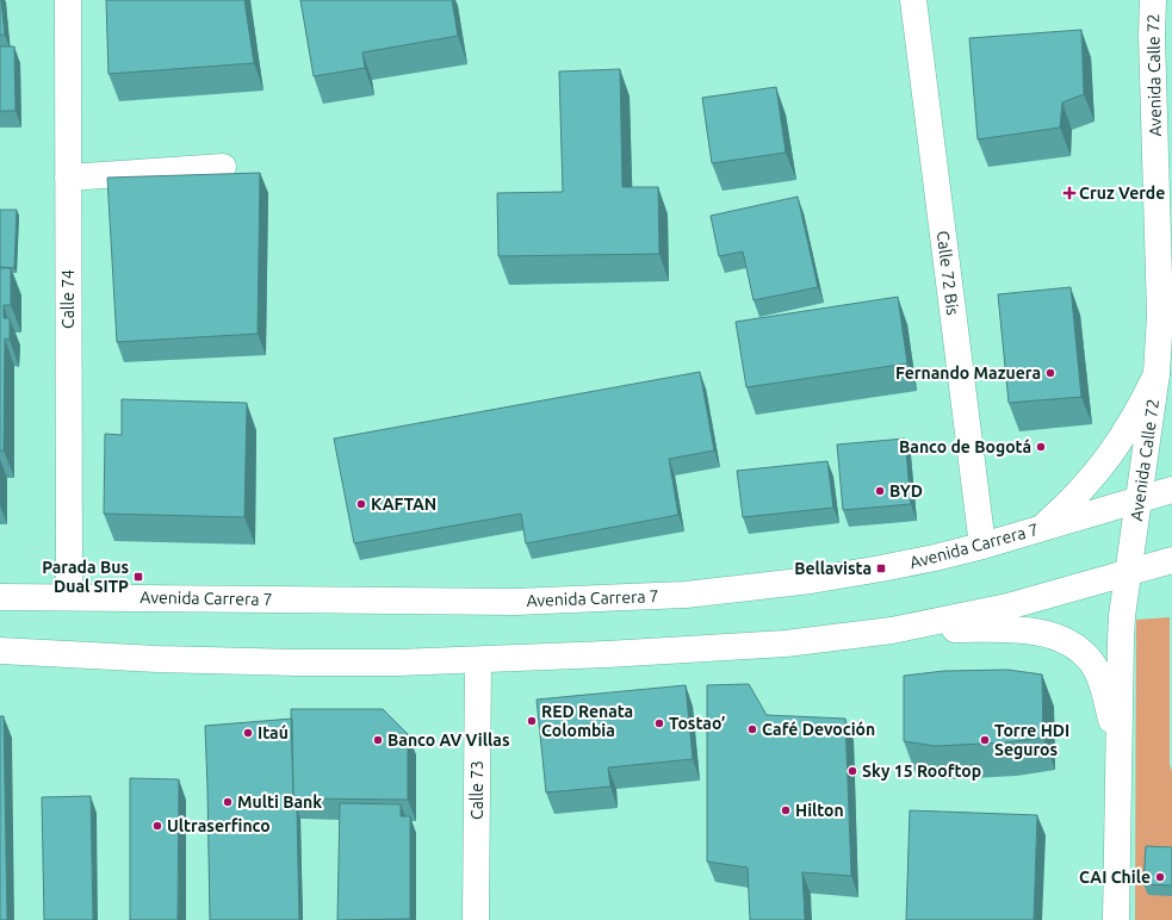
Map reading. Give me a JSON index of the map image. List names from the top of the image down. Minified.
{"streets":{"main road":["Avenida Calle 72","Calle 72 Bis","Calle 74","Avenida Carrera 7","Calle 73"]},"crossings":[["Avenida Calle 72","Avenida Carrera 7"],["Calle 72 Bis","Avenida Carrera 7"],["Calle 74","Avenida Carrera 7"]],"places":{"health":["Cruz Verde"],"other":["Fernando Mazuera","Banco de Bogotá","BYD","KAFTAN","RED Renata Colombia","Tostao’","Café Devoción","Itaú","Banco AV Villas","Torre HDI Seguros","Sky 15 Rooftop","Multi Bank","Hilton","Ultraserfinco","CAI Chile"],"transit":["Bellavista","Parada Bus Dual SITP"]}}
